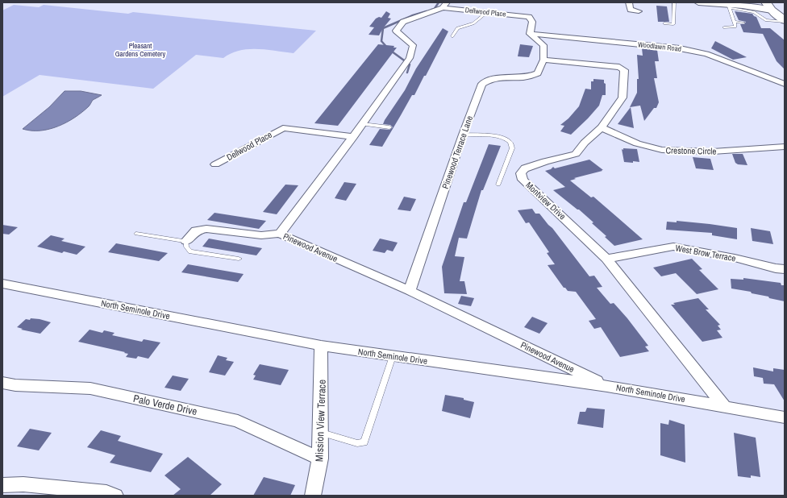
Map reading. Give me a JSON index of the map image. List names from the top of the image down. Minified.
{"streets":{"street":["Dellwood Place","Woodlawn Road","Crestone Circle","Pinewood Terrace Lane","Montview Drive","Pinewood Avenue","West Brow Terrace","North Seminole Drive","Palo Verde Drive","Mission View Terrace"]},"crossings":[["Dellwood Place","Woodlawn Road"],["Dellwood Place","Pinewood Avenue"],["Crestone Circle","Montview Drive"],["Pinewood Terrace Lane","Montview Drive"],["Pinewood Terrace Lane","Pinewood Avenue"],["Montview Drive","West Brow Terrace"],["Montview Drive","North Seminole Drive"],["Pinewood Avenue","North Seminole Drive"],["North Seminole Drive","Mission View Terrace"],["Palo Verde Drive","Mission View Terrace"]],"parks":["Pleasant Gardens Cemetery"]}
